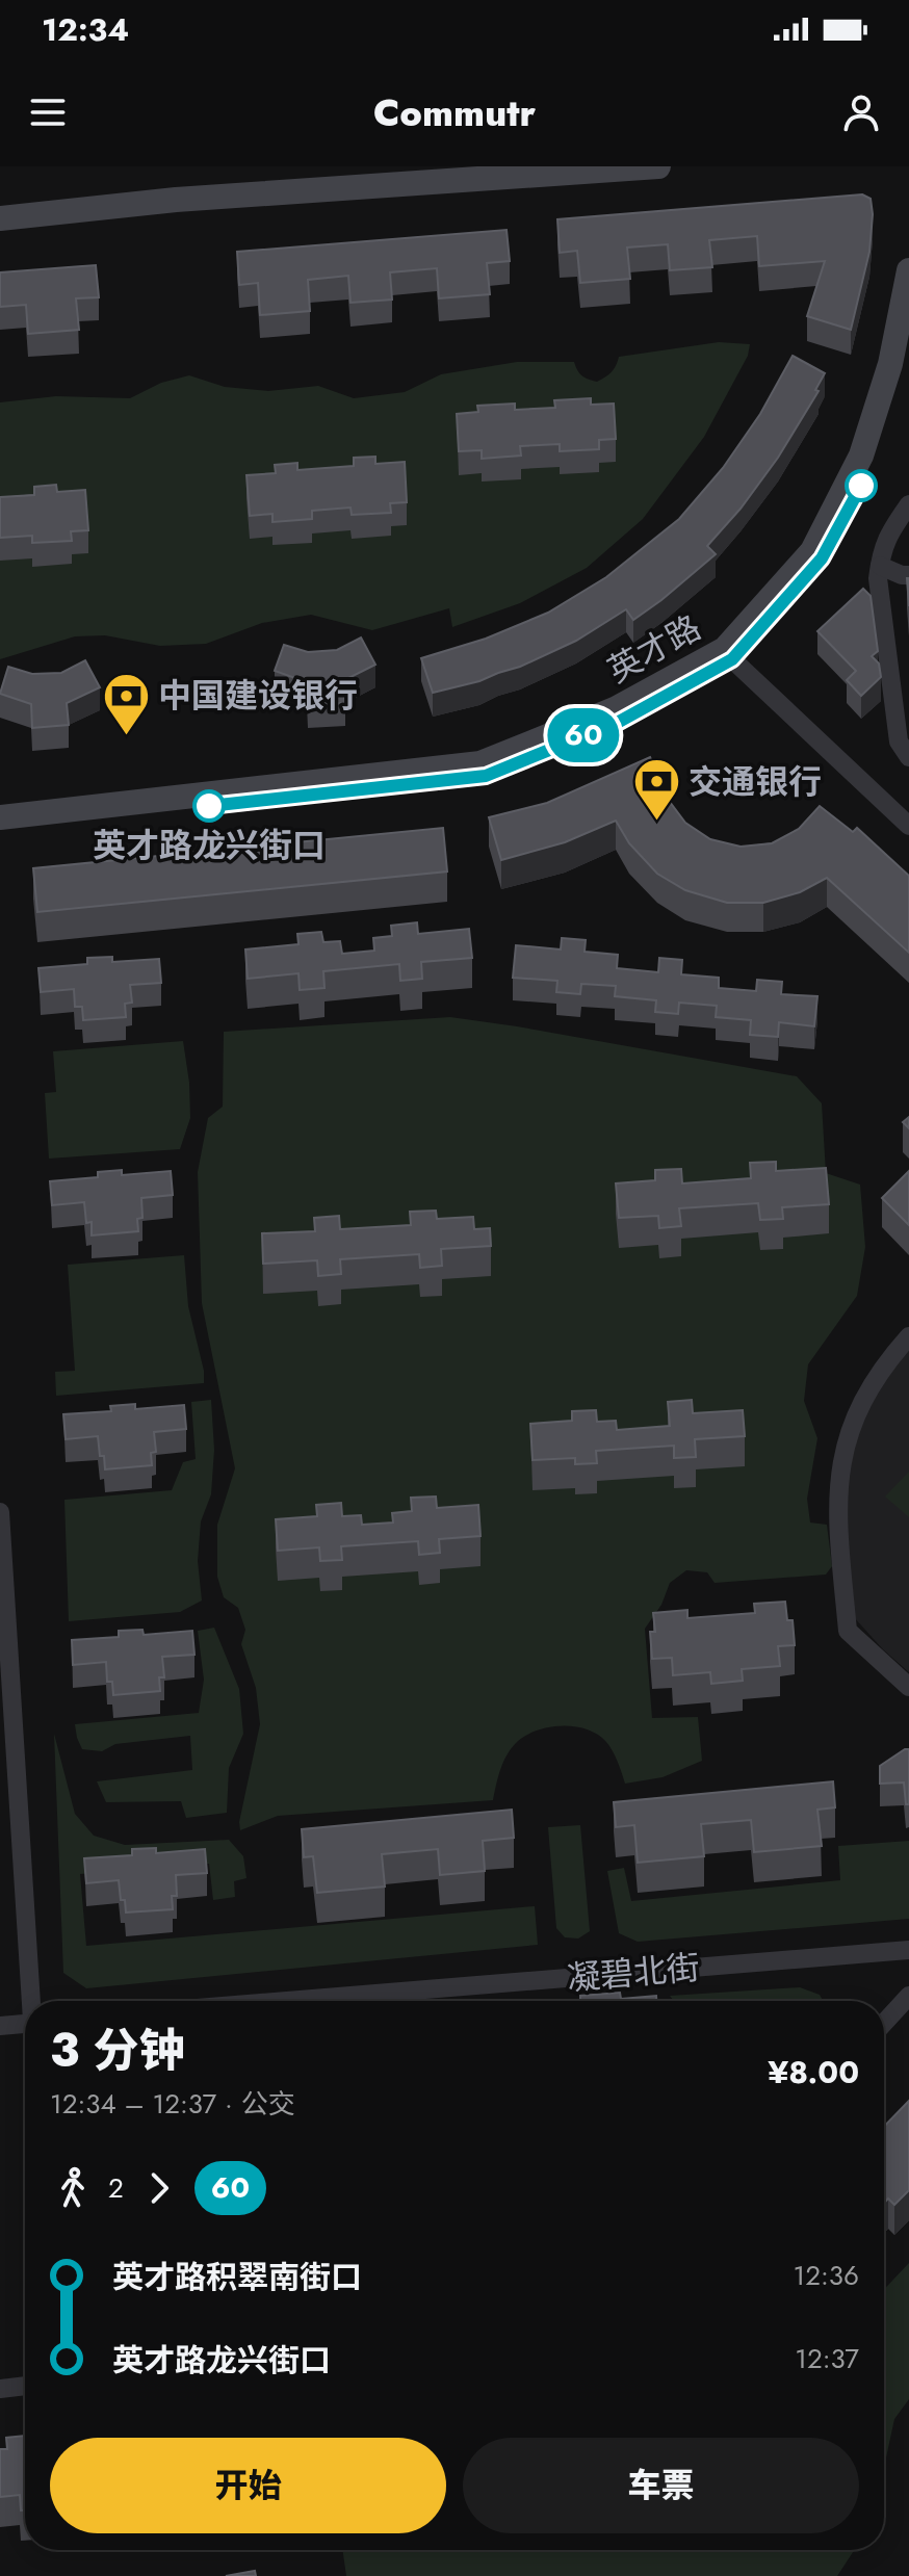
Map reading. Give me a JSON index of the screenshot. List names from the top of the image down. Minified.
{"streets":{"main road":["英才路"],"street":["凝碧北街"]},"places":{"bank":["中国建设银行","交通银行"],"other":["英才路龙兴街口"]},"lines":["bus line 60"],"page":{"status":"12:34","header":"Commutr","on_map":"60","heading":["3 分钟","12:34 – 12:37 · 公交","¥8.00"],"legs":["2","60"],"list":[{"name":"英才路积翠南街口","value":"12:36"},{"name":"英才路龙兴街口","value":"12:37"}],"buttons":["开始","车票"]}}
